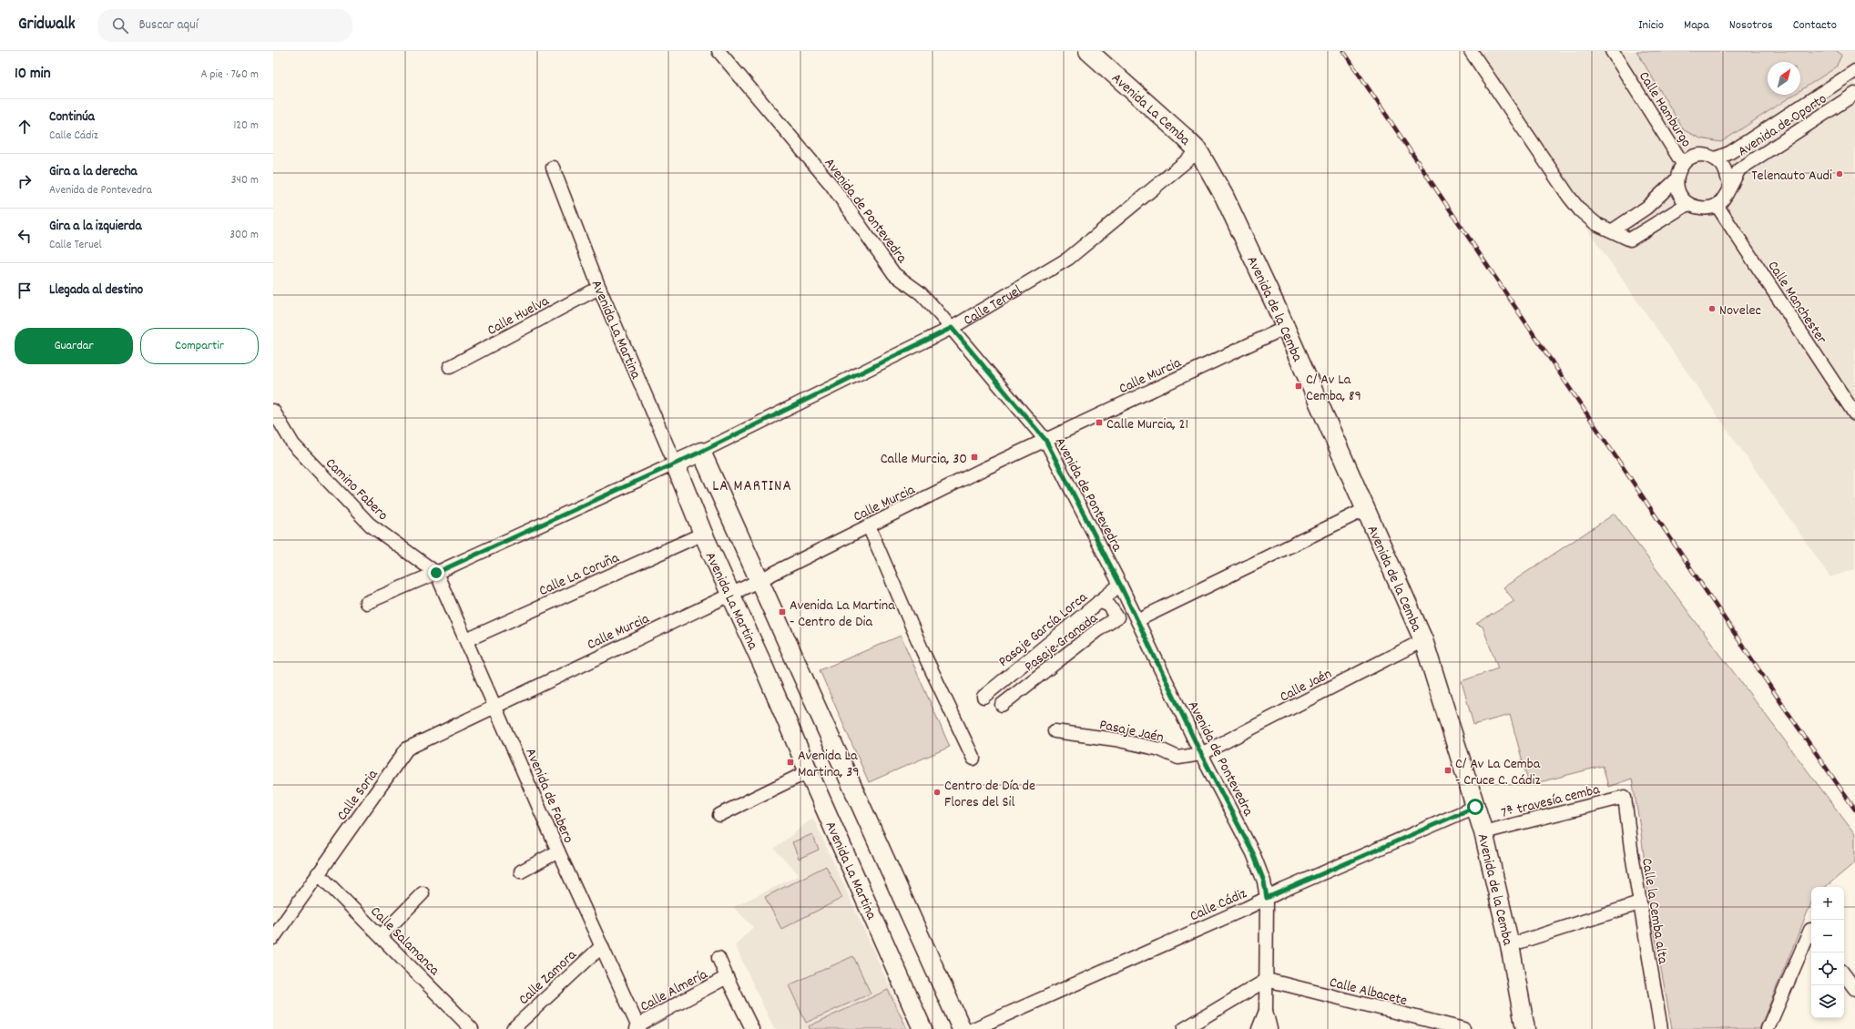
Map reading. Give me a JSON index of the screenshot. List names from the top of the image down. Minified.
{"streets":{"street":["Avenida La Cemba","Calle Hamburgo","Avenida de Oporto","Avenida de Pontevedra","Calle Manchester","Calle Teruel","Avenida de la Cemba","Calle Huelva","Avenida La Martina","Calle Murcia","Camino Fabero","Calle La Coruña","Pasaje García Lorca","Pasaje Granada","Calle Jaén","Pasaje Jaén","Calle Soria","Avenida de Fabero","7ª travesía cemba","Calle Cádiz","Calle la Cemba alta","Calle Salamanca","Calle Zamora","Calle Almería","Calle Albacete"]},"crossings":[["Avenida La Cemba","Calle Teruel"],["Avenida La Cemba","Avenida de la Cemba"],["Calle Hamburgo","Avenida de Oporto"],["Calle Hamburgo","Calle Manchester"],["Avenida de Oporto","Calle Manchester"],["Avenida de Pontevedra","Calle Teruel"],["Avenida de Pontevedra","Calle Murcia"],["Avenida de Pontevedra","Pasaje García Lorca"],["Avenida de Pontevedra","Calle Jaén"],["Avenida de Pontevedra","Pasaje Jaén"],["Avenida de Pontevedra","Calle Cádiz"],["Avenida de Pontevedra","Calle Albacete"],["Calle Teruel","Avenida de la Cemba"],["Calle Teruel","Avenida La Martina"],["Calle Teruel","Camino Fabero"],["Calle Teruel","Avenida de Fabero"],["Avenida de la Cemba","Calle Murcia"],["Avenida de la Cemba","Calle Jaén"],["Avenida de la Cemba","7ª travesía cemba"],["Avenida de la Cemba","Calle Cádiz"],["Calle Huelva","Avenida La Martina"],["Avenida La Martina","Calle Murcia"],["Avenida La Martina","Calle La Coruña"],["Calle Murcia","Calle Soria"],["Calle Murcia","Avenida de Fabero"],["Camino Fabero","Avenida de Fabero"],["Calle La Coruña","Avenida de Fabero"],["Pasaje García Lorca","Pasaje Granada"],["Calle Jaén","Pasaje Jaén"],["Calle Soria","Avenida de Fabero"],["Calle Soria","Calle Salamanca"],["Avenida de Fabero","Calle Zamora"],["Avenida de Fabero","Calle Almería"],["7ª travesía cemba","Calle la Cemba alta"]],"districts":["LA MARTINA"],"places":{"other":["Telenauto Audi","Novelec","Centro de Día de Flores del Sil"],"transit":["C/ Av La Cemba, 89","Calle Murcia, 21","Calle Murcia, 30","Avenida La Martina - Centro de Dia","Avenida La Martina, 39","C/ Av La Cemba - Cruce C. Cádiz"]},"north":"top right","page":{"header":"Gridwalk","search":"Buscar aquí","nav":["Inicio","Mapa","Nosotros","Contacto"],"heading":["10 min","A pie · 760 m"],"list":[["Continúa","Calle Cádiz","120 m"],["Gira a la derecha","Avenida de Pontevedra","340 m"],["Gira a la izquierda","Calle Teruel","300 m"],"Llegada al destino"],"buttons":["Guardar","Compartir"],"map_buttons":["+","−"]}}
